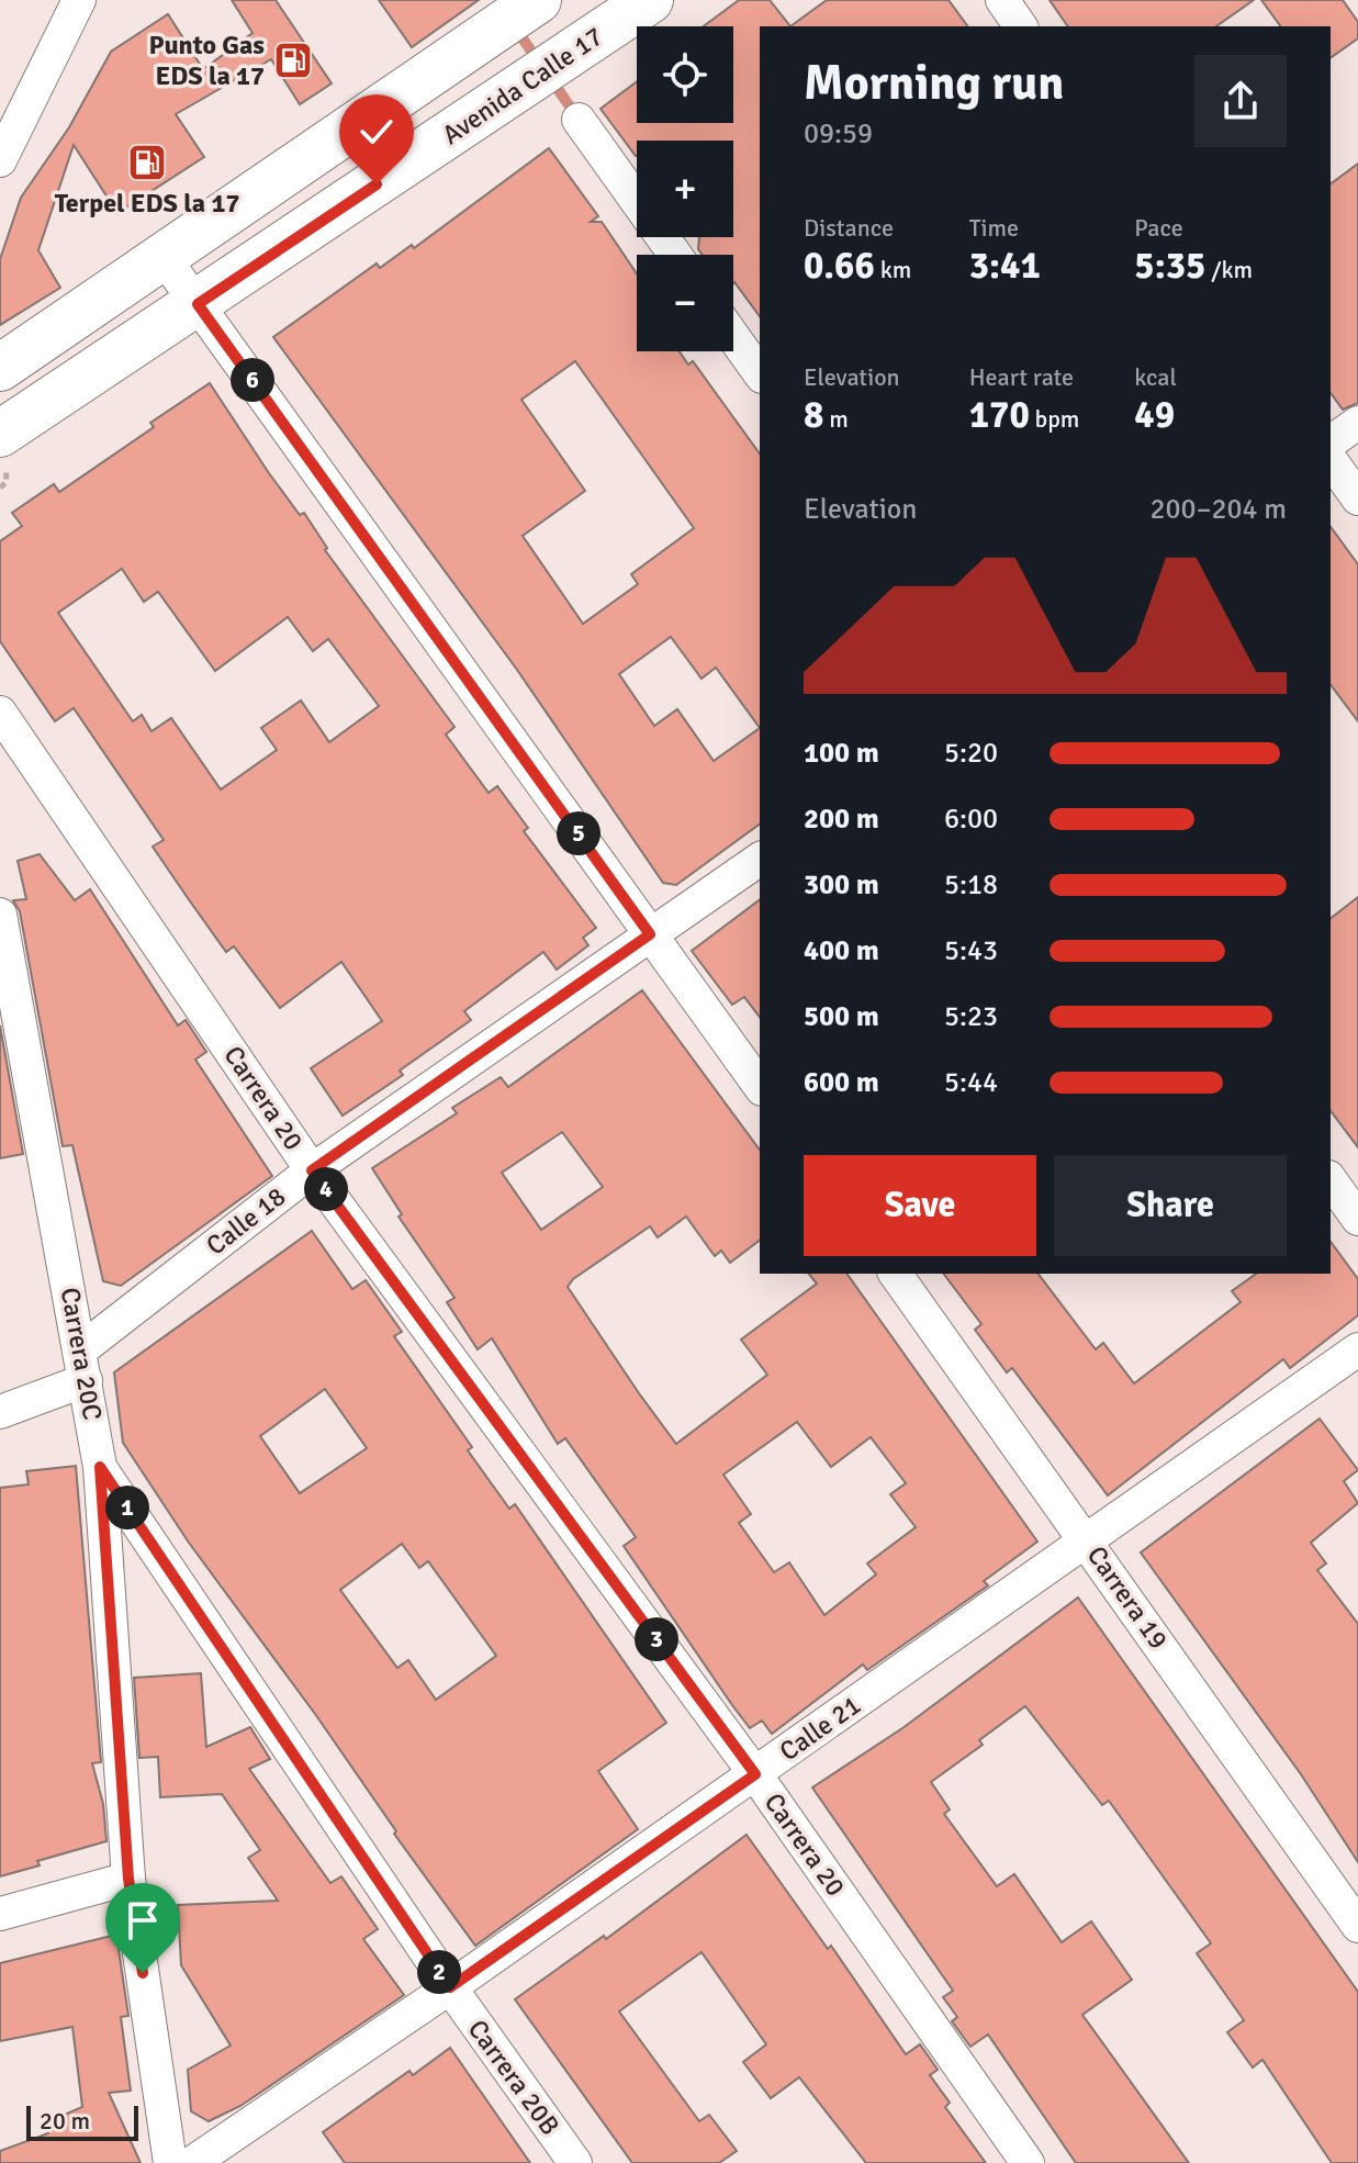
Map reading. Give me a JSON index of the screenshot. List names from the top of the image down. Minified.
{"streets":{"main road":["Avenida Calle 17"],"street":["Carrera 20","Calle 18","Carrera 20C","Carrera 19","Calle 21","Carrera 20B"]},"crossings":[["Carrera 20","Calle 18"],["Carrera 20","Calle 21"],["Calle 18","Carrera 20C"],["Carrera 20C","Carrera 20B"],["Carrera 19","Calle 21"],["Calle 21","Carrera 20B"]],"places":{"fuel station":["Punto Gas EDS la 17","Terpel EDS la 17"]},"scale_bar":"20 m","page":{"map_buttons":["+","−"],"heading":["Morning run","09:59"],"stats":[["Distance","0.66 km"],["Time","3:41"],["Pace","5:35 /km"],["Elevation","8 m"],["Heart rate","170 bpm"],["kcal","49"]],"pins":["6","5","4","1","3","2"],"chart":["Elevation","200–204 m"],"list":[{"name":"100 m","note":"5:20"},{"name":"200 m","note":"6:00"},{"name":"300 m","note":"5:18"},{"name":"400 m","note":"5:43"},{"name":"500 m","note":"5:23"},{"name":"600 m","note":"5:44"}],"buttons":["Save","Share"],"scale":"20 m"}}
